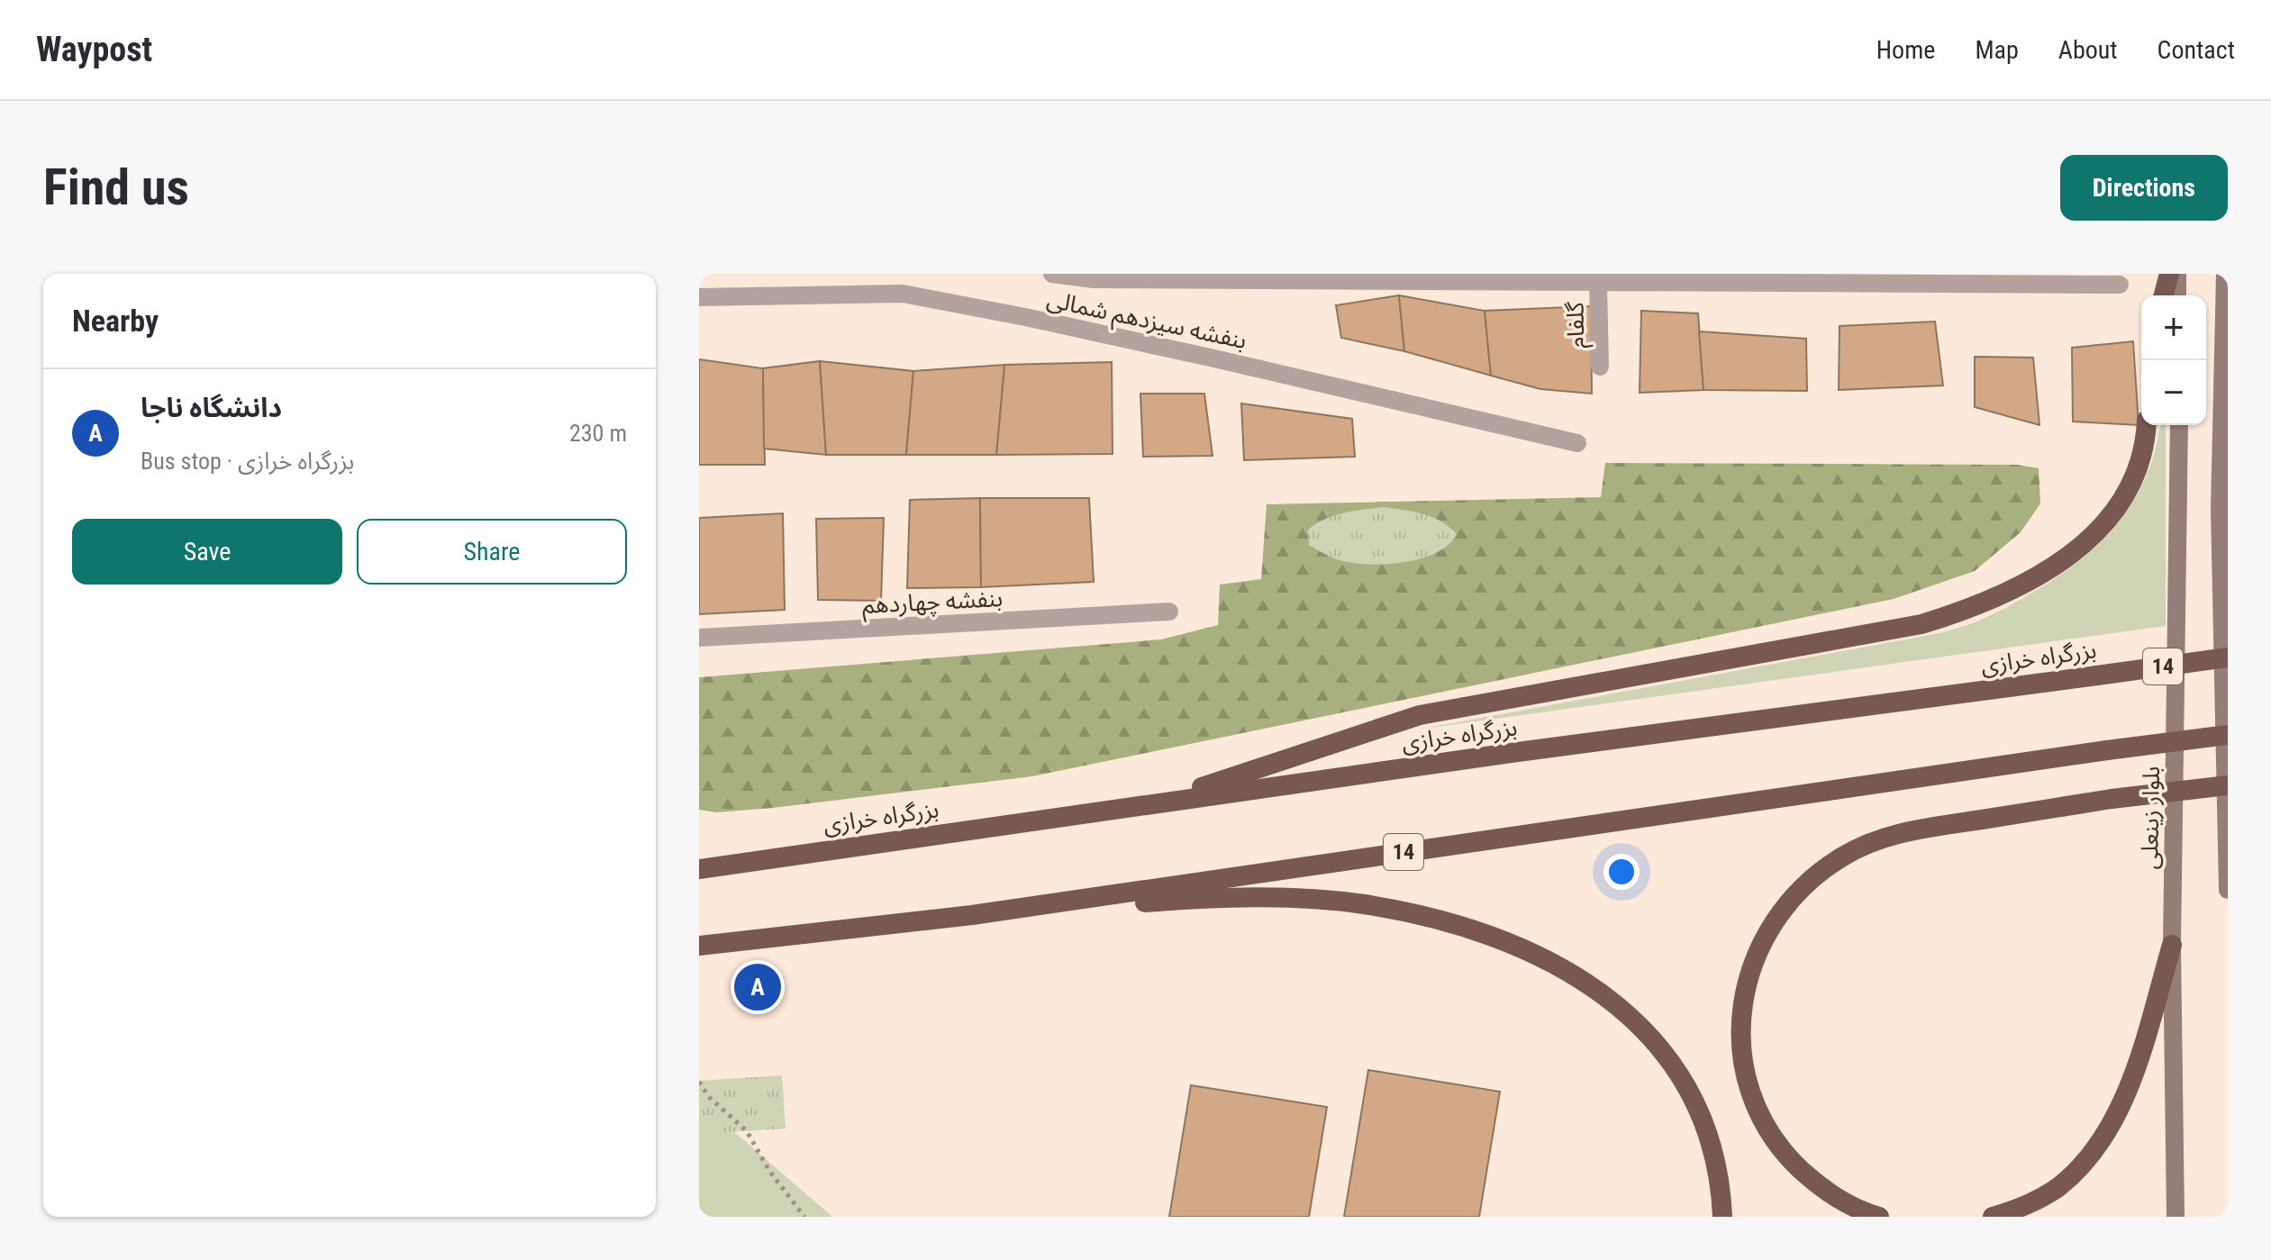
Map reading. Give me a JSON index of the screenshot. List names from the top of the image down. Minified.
{"streets":{"highway":["بزرگراه خرازی","14"],"main road":["بلوار زینعلی"],"street":["بنفشه سیزدهم شمالی","گلفام","بنفشه چهاردهم"]},"page":{"header":"Waypost","nav":["Home","Map","About","Contact"],"buttons":["Directions",["Save","Share"]],"title":"Find us","heading":"Nearby","map_buttons":["+","−"],"list":[{"mark":"A","name":"دانشگاه ناجا","note":"Bus stop · بزرگراه خرازی","value":"230 m"}],"pins":"A"}}
